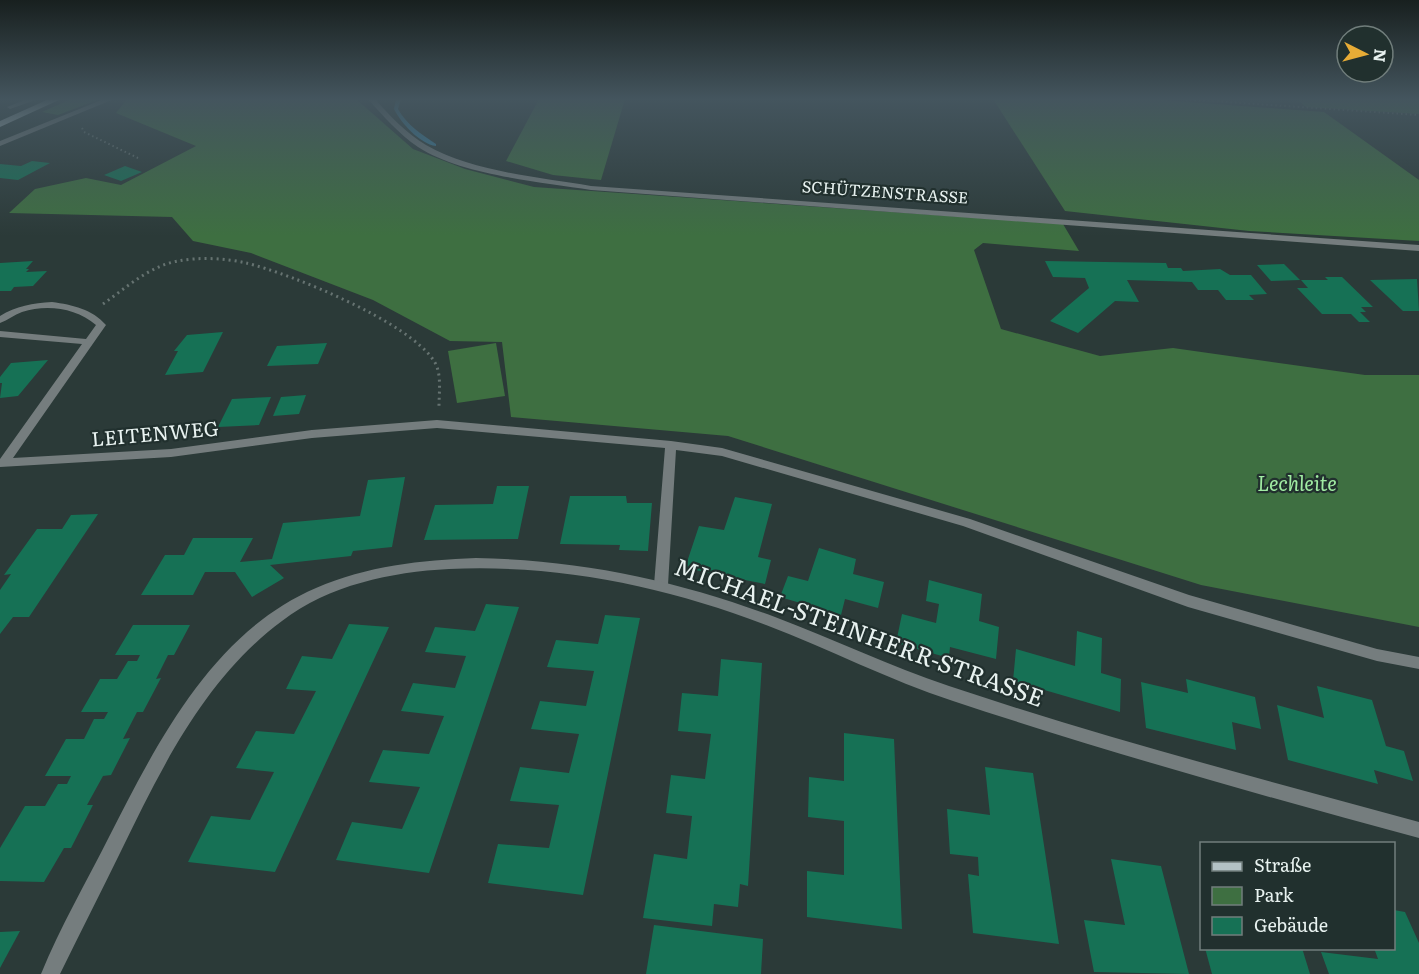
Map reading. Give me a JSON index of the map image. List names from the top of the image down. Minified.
{"streets":{"street":["SCHÜTZENSTRASSE","LEITENWEG","MICHAEL-STEINHERR-STRASSE"]},"parks":["Lechleite"],"legend":["Straße","Park","Gebäude"],"north":"right"}
